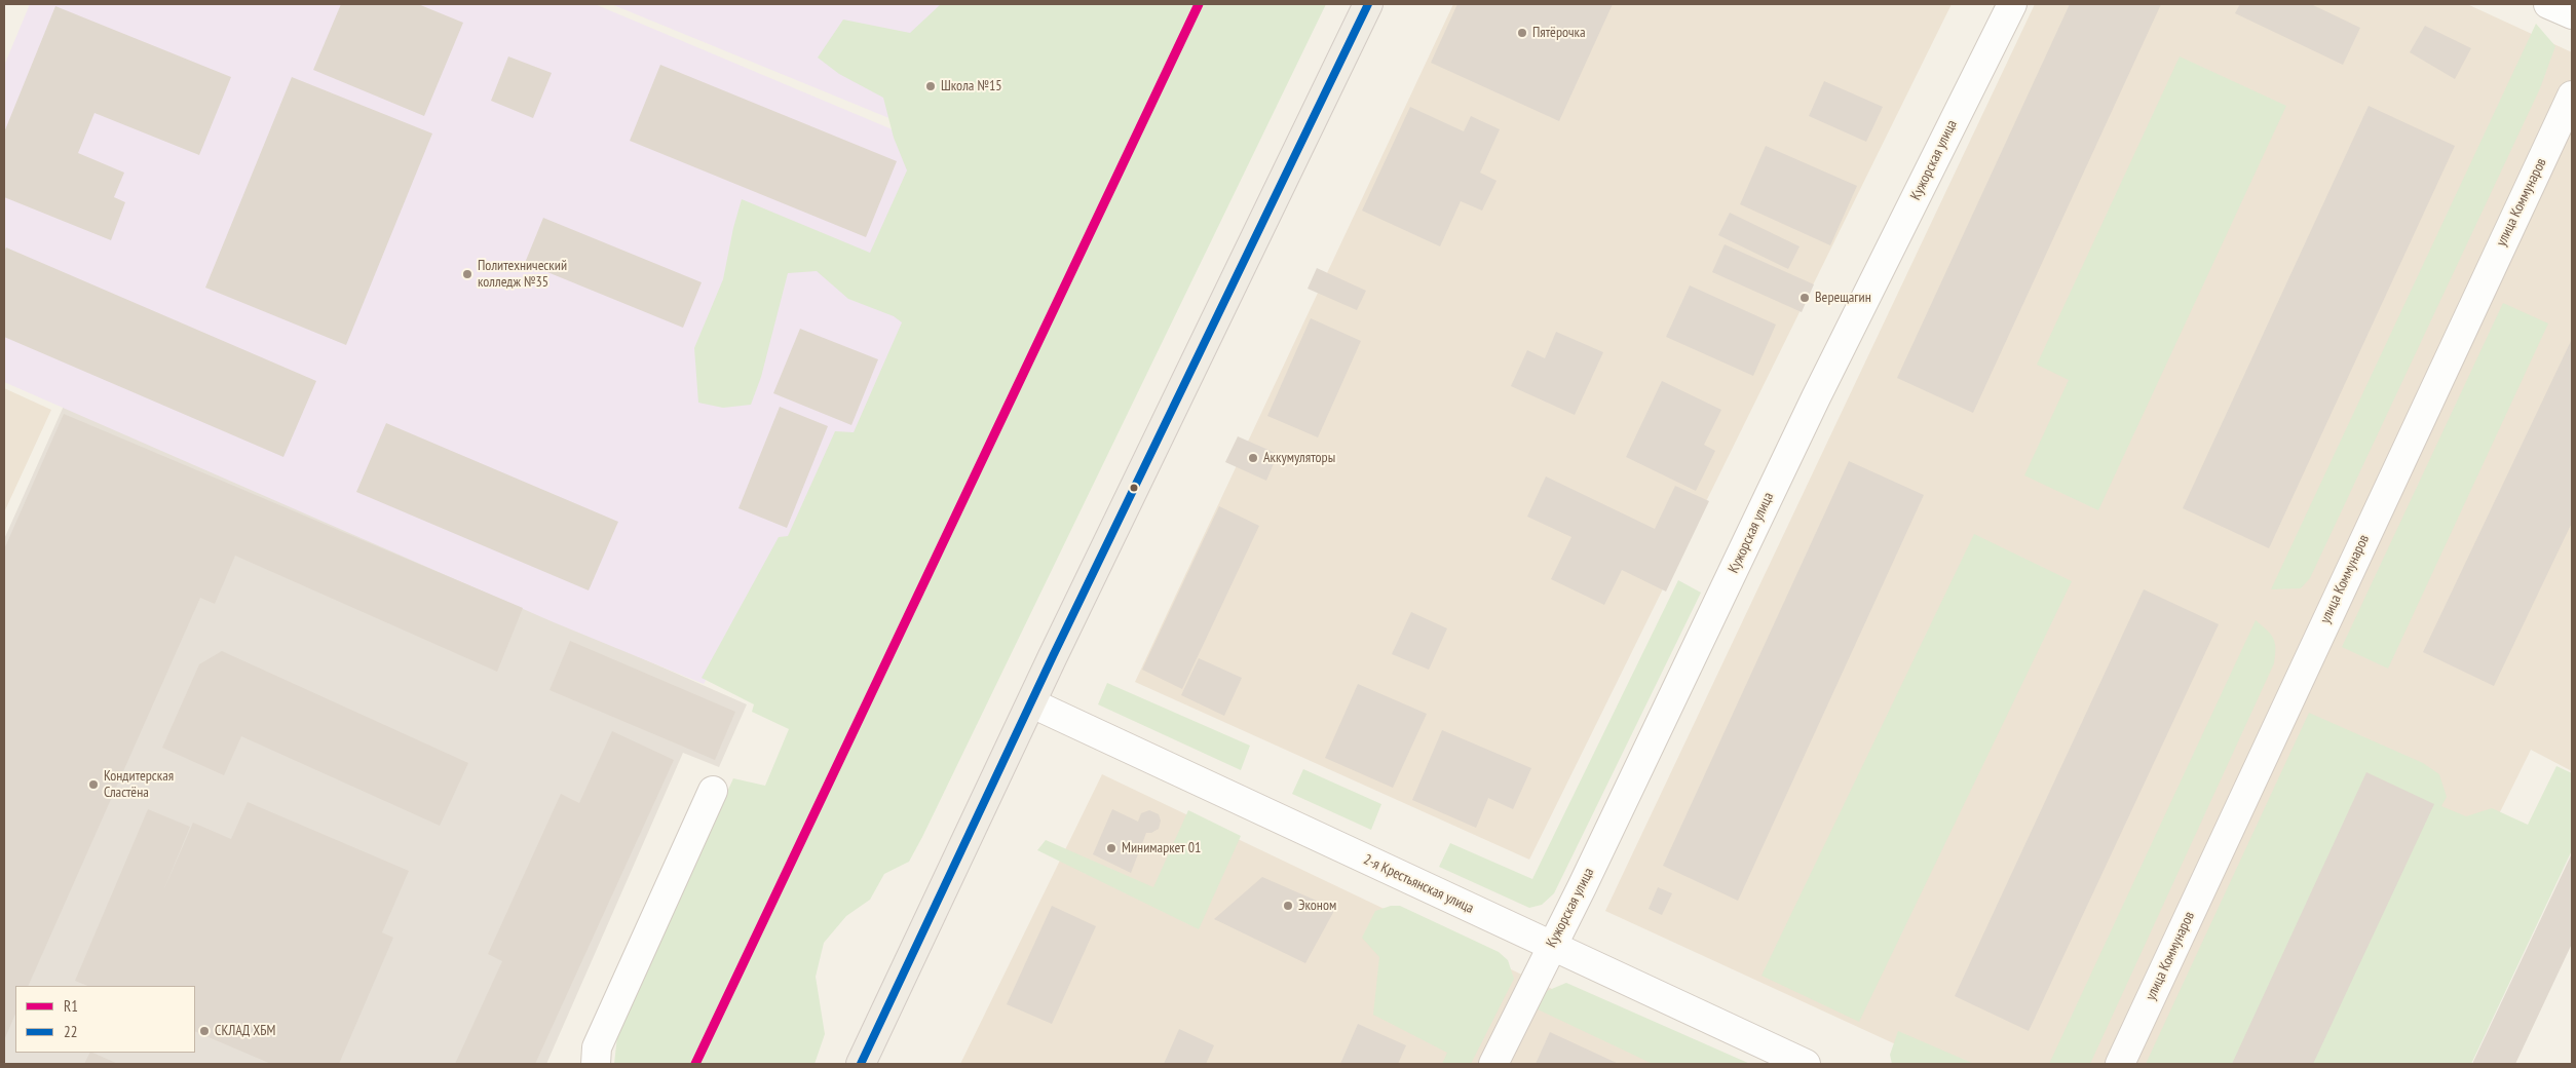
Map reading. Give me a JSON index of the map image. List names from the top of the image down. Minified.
{"streets":{"street":["Кужорская улица","улица Коммунаров","2-я Крестьянская улица"]},"crossings":[["Кужорская улица","2-я Крестьянская улица"]],"places":["Пятёрочка","Школа №15","Политехнический колледж №35","Верещагин","Аккумуляторы","Кондитерская Сластёна","Минимаркет 01","Эконом","СКЛАД ХБМ"],"lines":["transit line R1","transit line 22"],"legend":["R1","22"]}
